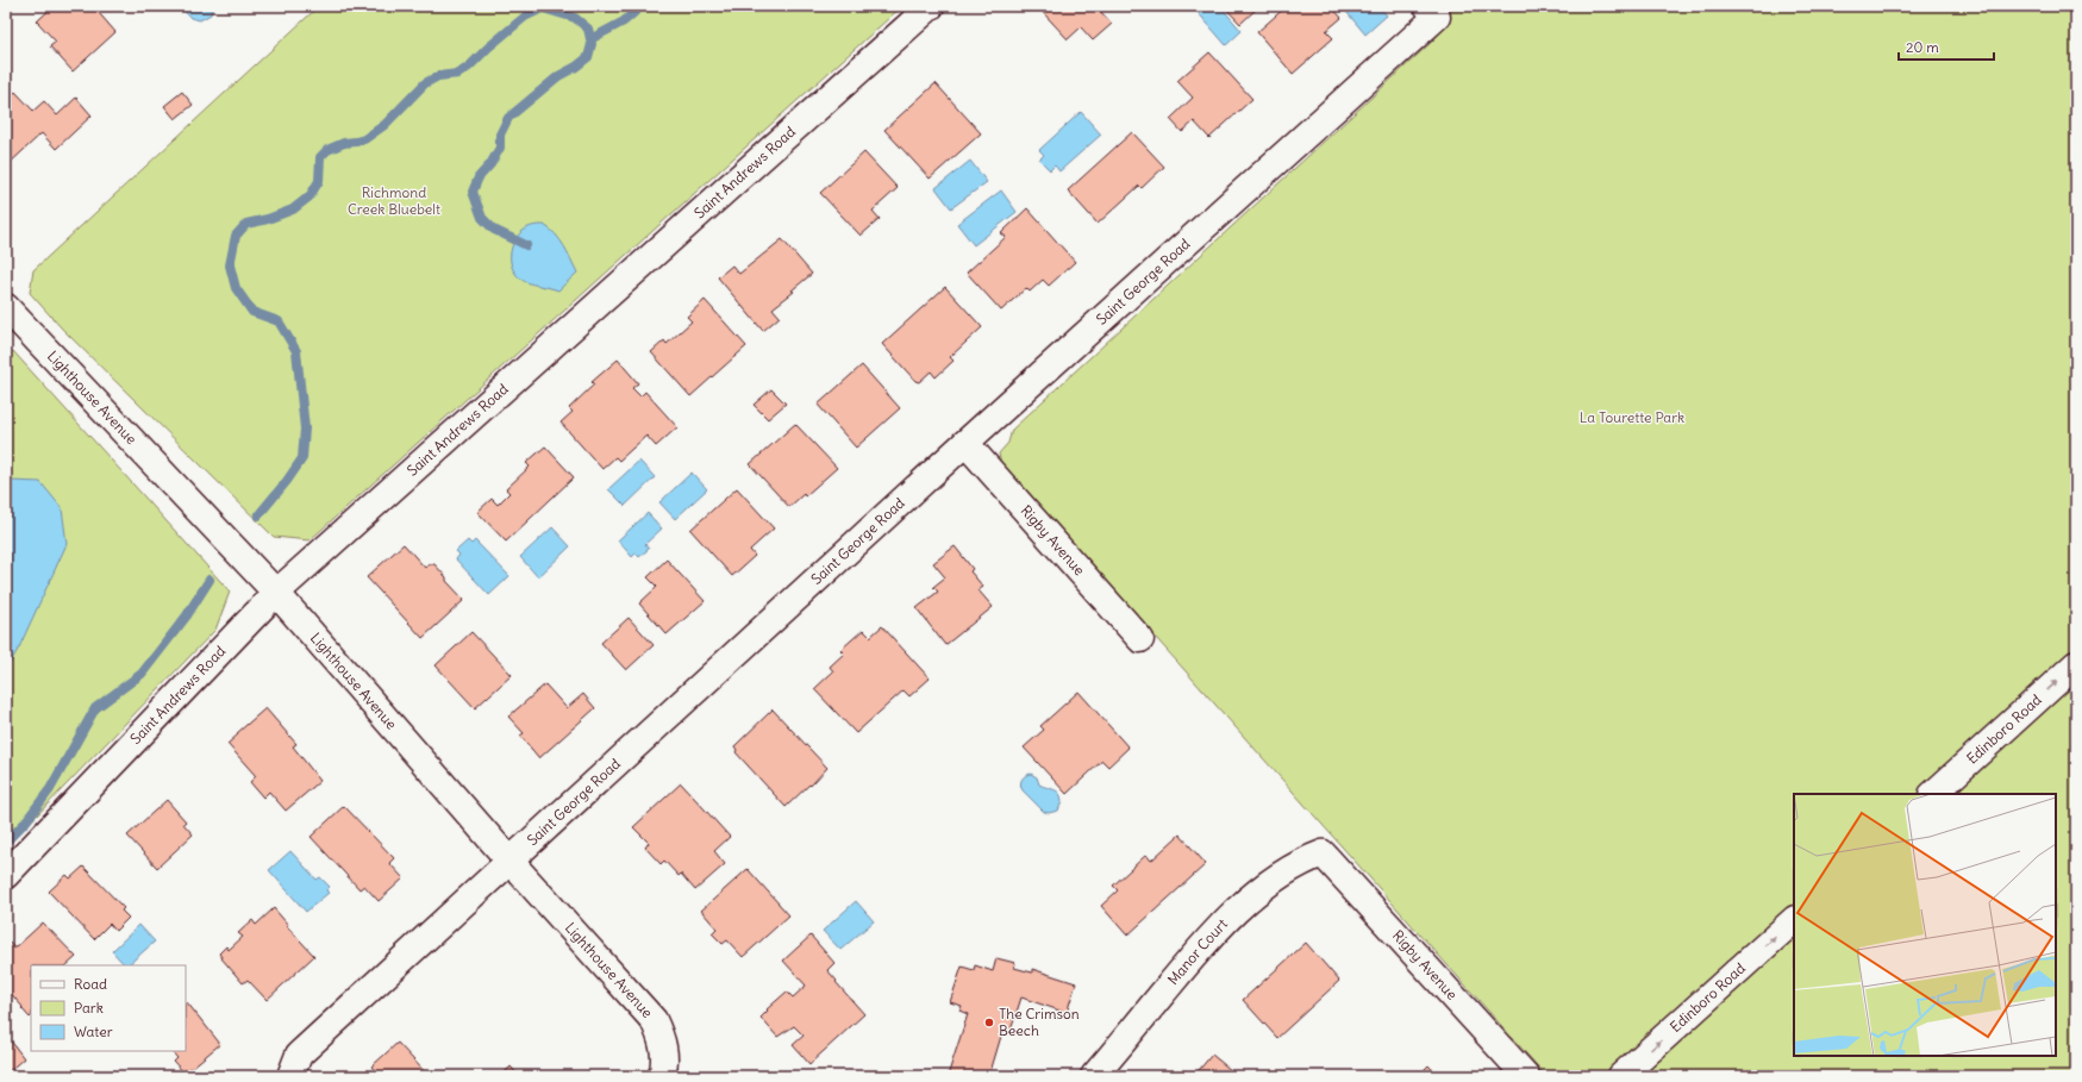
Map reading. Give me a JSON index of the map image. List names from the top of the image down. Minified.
{"streets":{"street":["Saint Andrews Road","Saint George Road","Lighthouse Avenue","Rigby Avenue","Edinboro Road","Manor Court"]},"crossings":[["Saint Andrews Road","Lighthouse Avenue"],["Saint George Road","Lighthouse Avenue"],["Saint George Road","Rigby Avenue"],["Rigby Avenue","Manor Court"]],"one_way":["Edinboro Road"],"parks":["Richmond Creek Bluebelt","La Tourette Park"],"places":["The Crimson Beech"],"legend":["Road","Park","Water"],"scale_bar":"20 m"}
